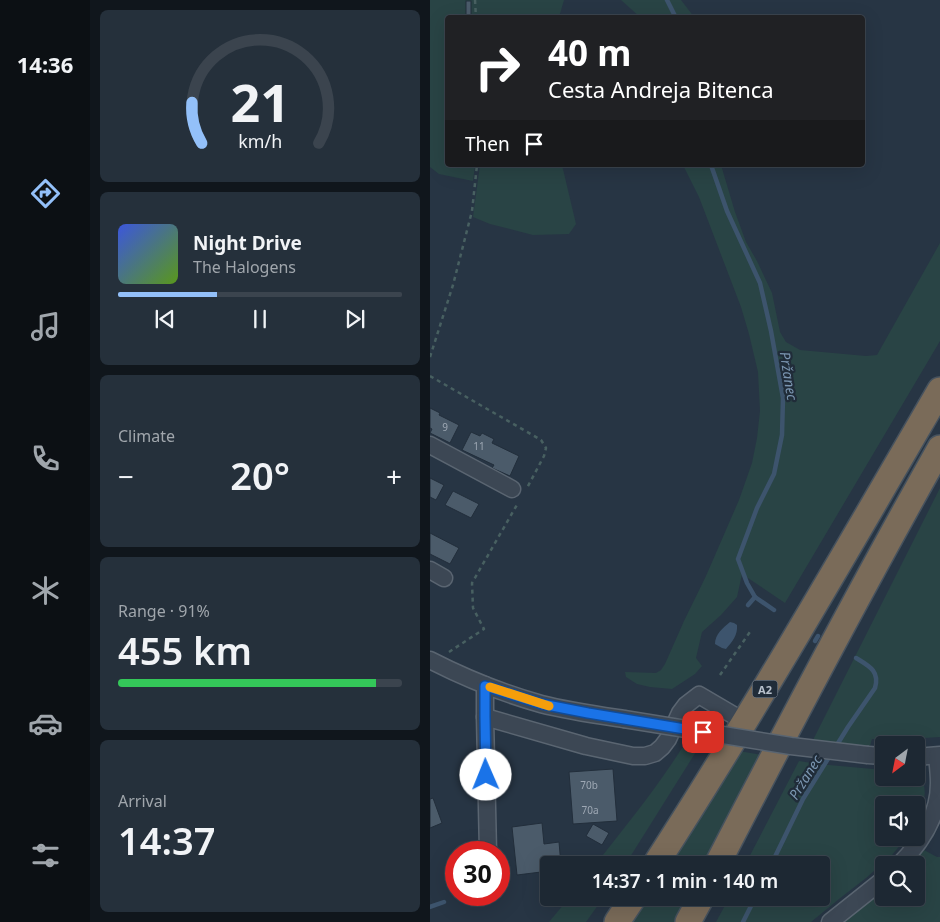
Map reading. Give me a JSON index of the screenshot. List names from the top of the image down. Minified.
{"streets":{"highway":["A2"]},"water":["Pržanec"],"house_numbers":["9","11","70b","70a"],"north":"bottom left","page":{"tabs":"14:36","turn":["40 m","Cesta Andreja Bitenca"],"then":"Then","song":["Night Drive","The Halogens"],"tile":["Climate",["Range · 91%","455 km"],["Arrival","14:37"]],"heat":["−","20°","+"],"limit":"30","trip":"14:37 · 1 min · 140 m","gauge":["21","km/h"]}}
